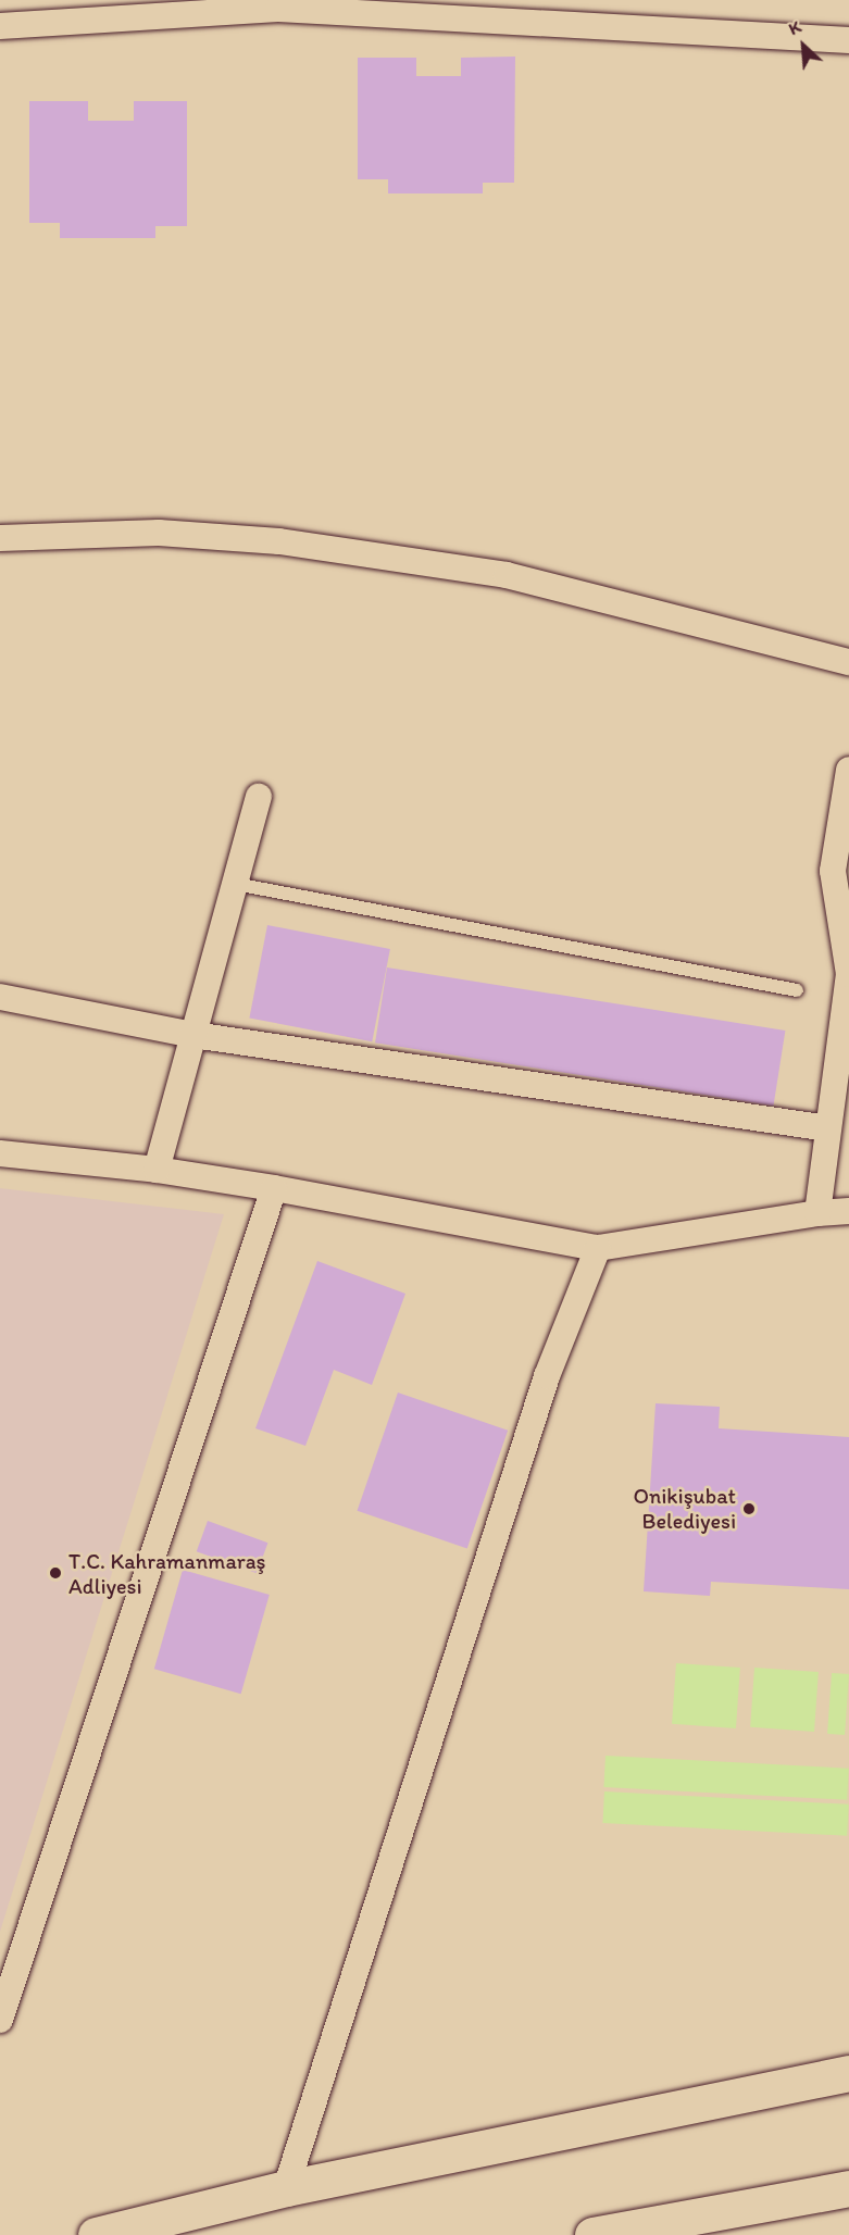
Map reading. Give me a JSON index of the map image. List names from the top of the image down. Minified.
{"places":["Onikişubat Belediyesi","T.C. Kahramanmaraş Adliyesi"],"north":"top left"}
